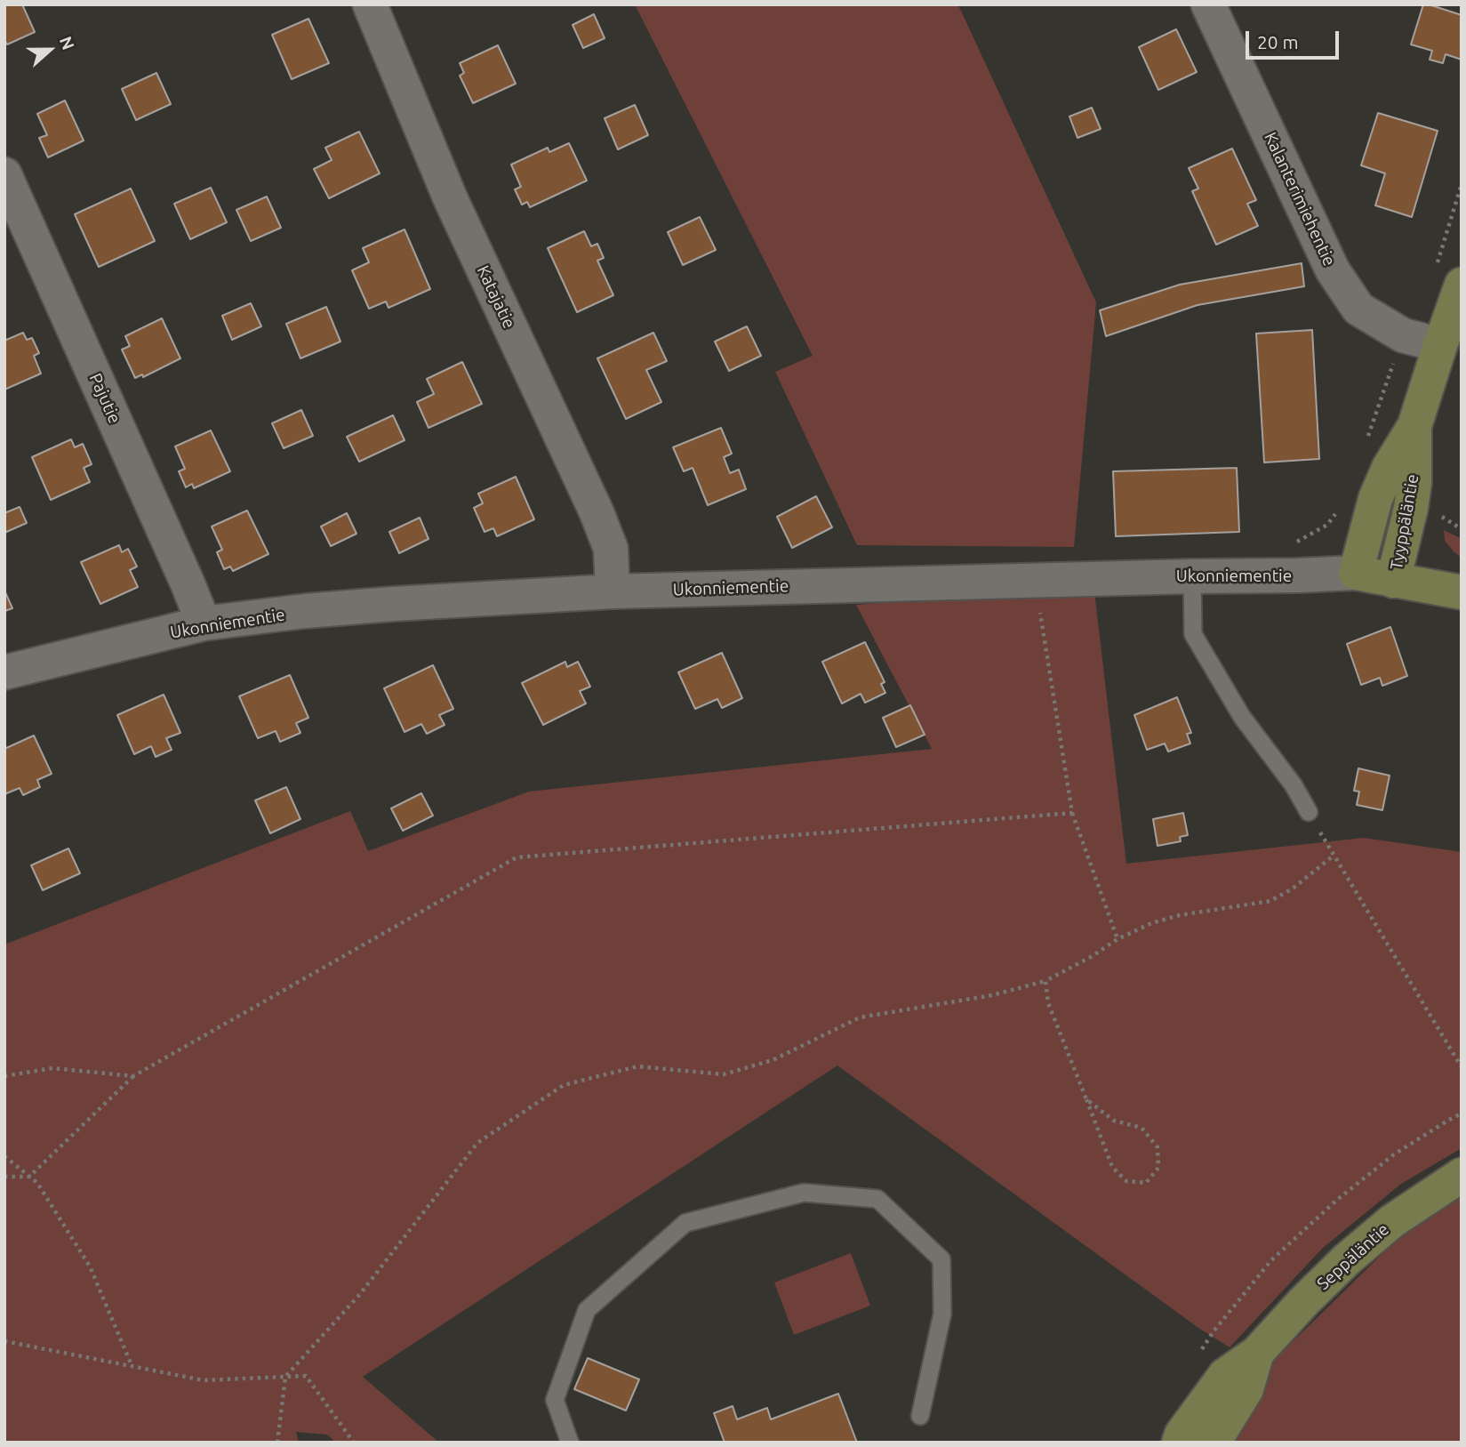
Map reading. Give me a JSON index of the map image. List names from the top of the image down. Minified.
{"streets":{"street":["Kalanterimiehentie","Katajatie","Pajutie","Tyyppäläntie","Ukonniementie","Seppäläntie"]},"crossings":[["Kalanterimiehentie","Tyyppäläntie"],["Katajatie","Ukonniementie"],["Pajutie","Ukonniementie"],["Tyyppäläntie","Ukonniementie"]],"scale_bar":"20 m","north":"right"}
